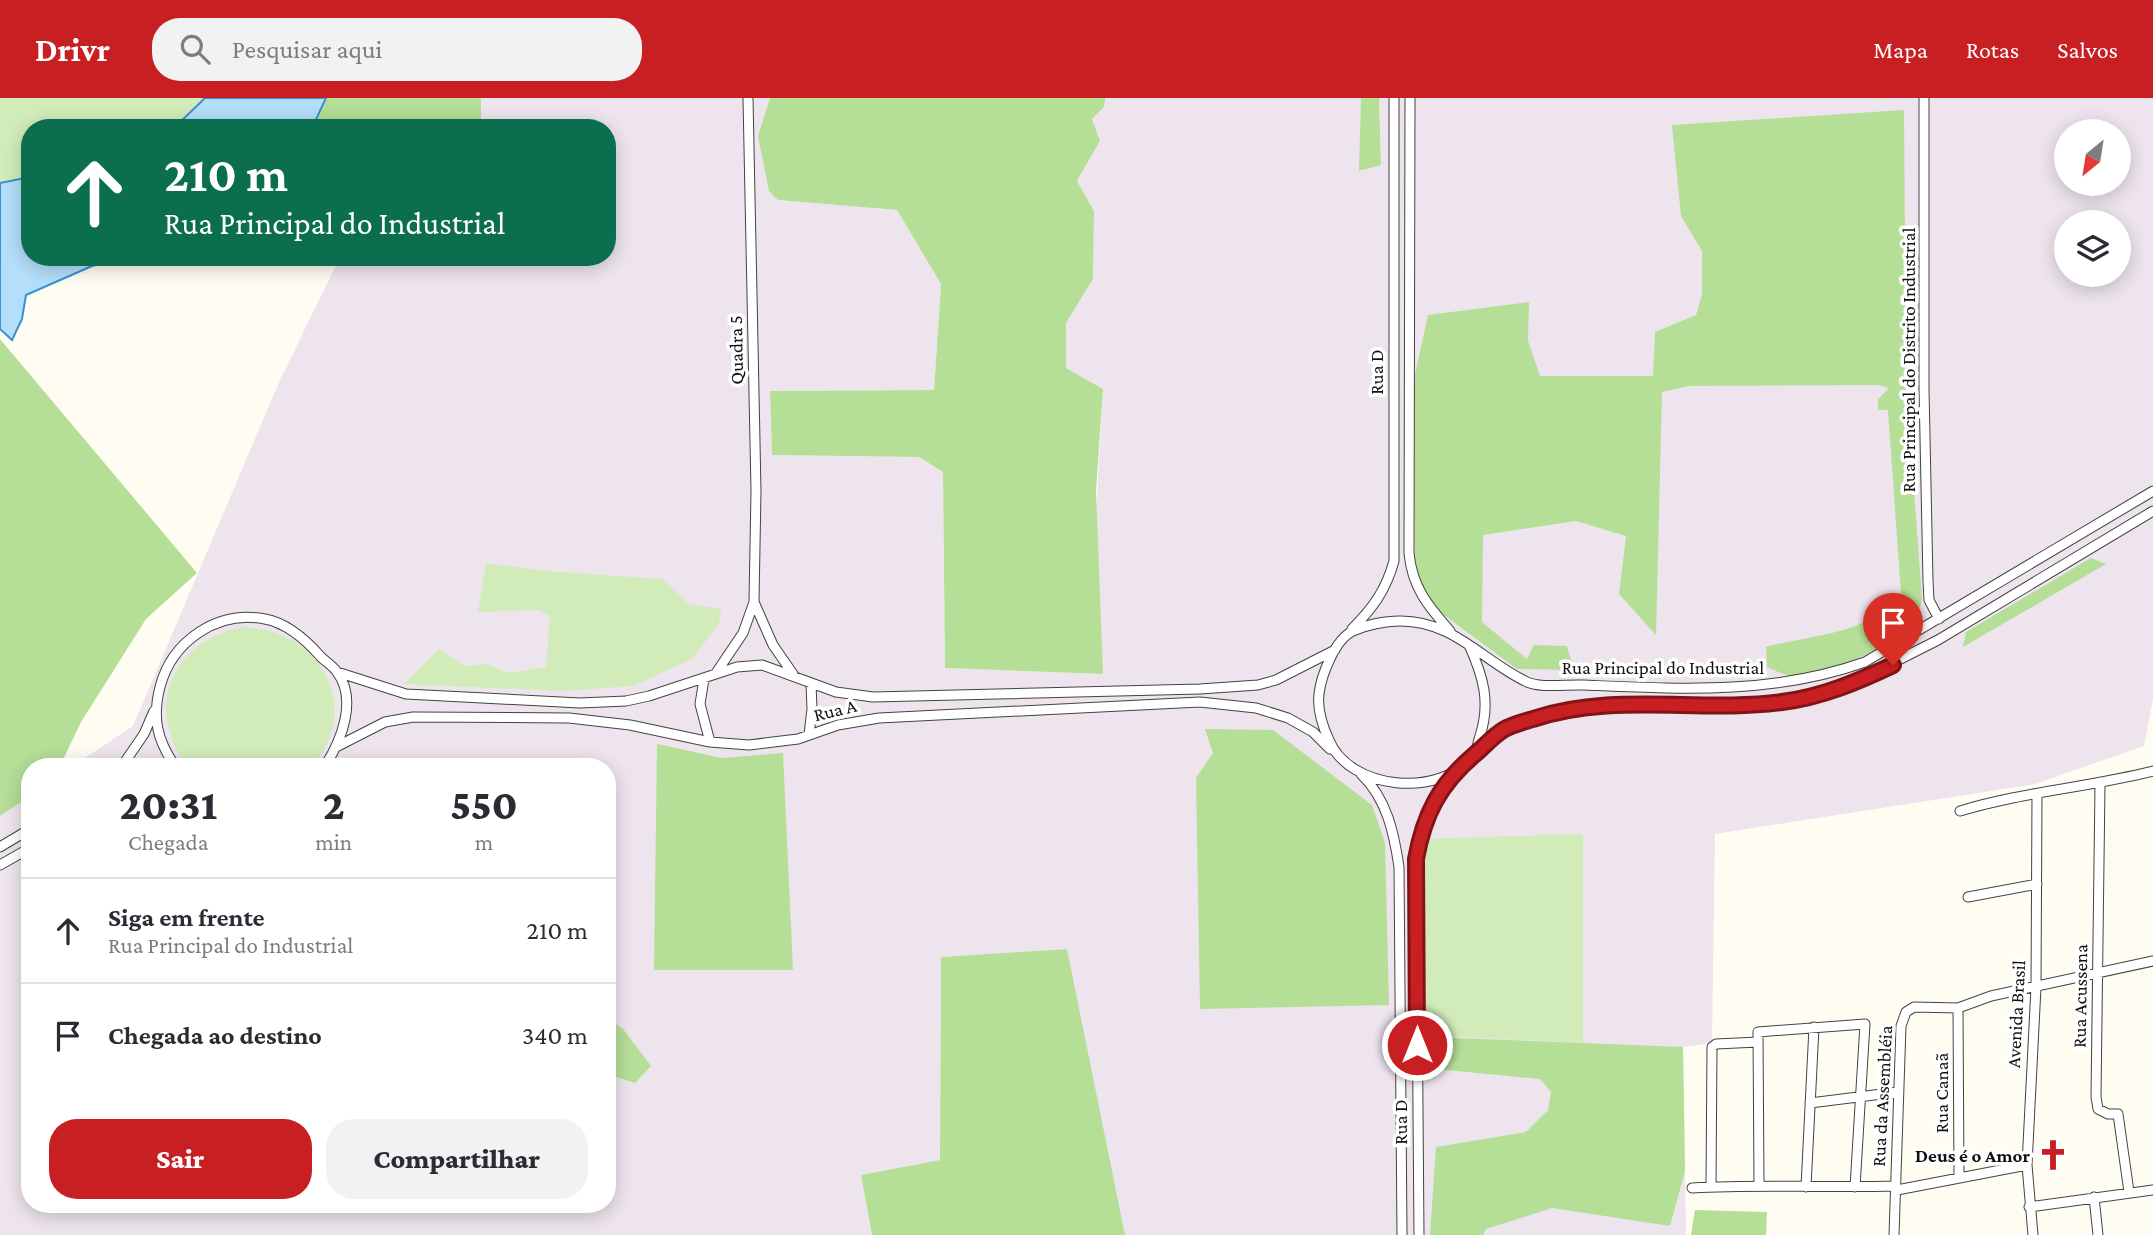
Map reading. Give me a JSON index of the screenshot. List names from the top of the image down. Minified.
{"streets":{"street":["Quadra 5","Rua Principal do Distrito Industrial","Rua D","Rua Principal do Industrial","Rua A","Rua Acussena","Avenida Brasil","Rua Canaã","Rua da Assembléia"]},"crossings":[["Quadra 5","Rua A"],["Rua Principal do Distrito Industrial","Rua Principal do Industrial"],["Rua D","Rua Principal do Industrial"],["Rua D","Rua A"],["Rua Principal do Industrial","Rua A"],["Rua Canaã","Rua da Assembléia"]],"places":{"church":["Deus é o Amor"]},"north":"bottom left","page":{"header":"Drivr","search":"Pesquisar aqui","nav":["Mapa","Rotas","Salvos"],"turn":["210 m","Rua Principal do Industrial"],"eta":["20:31","Chegada","2","min","550","m"],"list":[{"name":"Siga em frente","note":"Rua Principal do Industrial","value":"210 m"},{"name":"Chegada ao destino","value":"340 m"}],"buttons":["Sair","Compartilhar"]}}
